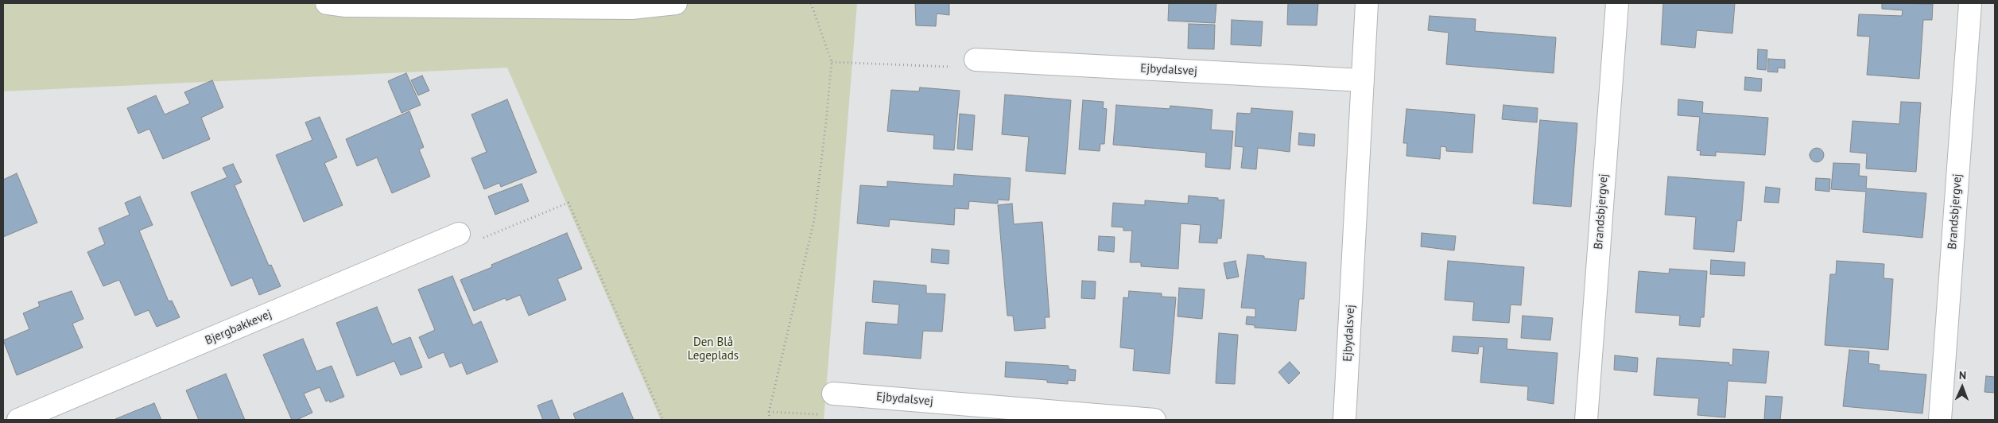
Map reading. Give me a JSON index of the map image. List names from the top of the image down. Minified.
{"streets":{"street":["Ejbydalsvej","Brandsbjergvej","Bjergbakkevej"]},"parks":["Den Blå Legeplads"],"north":"top"}
